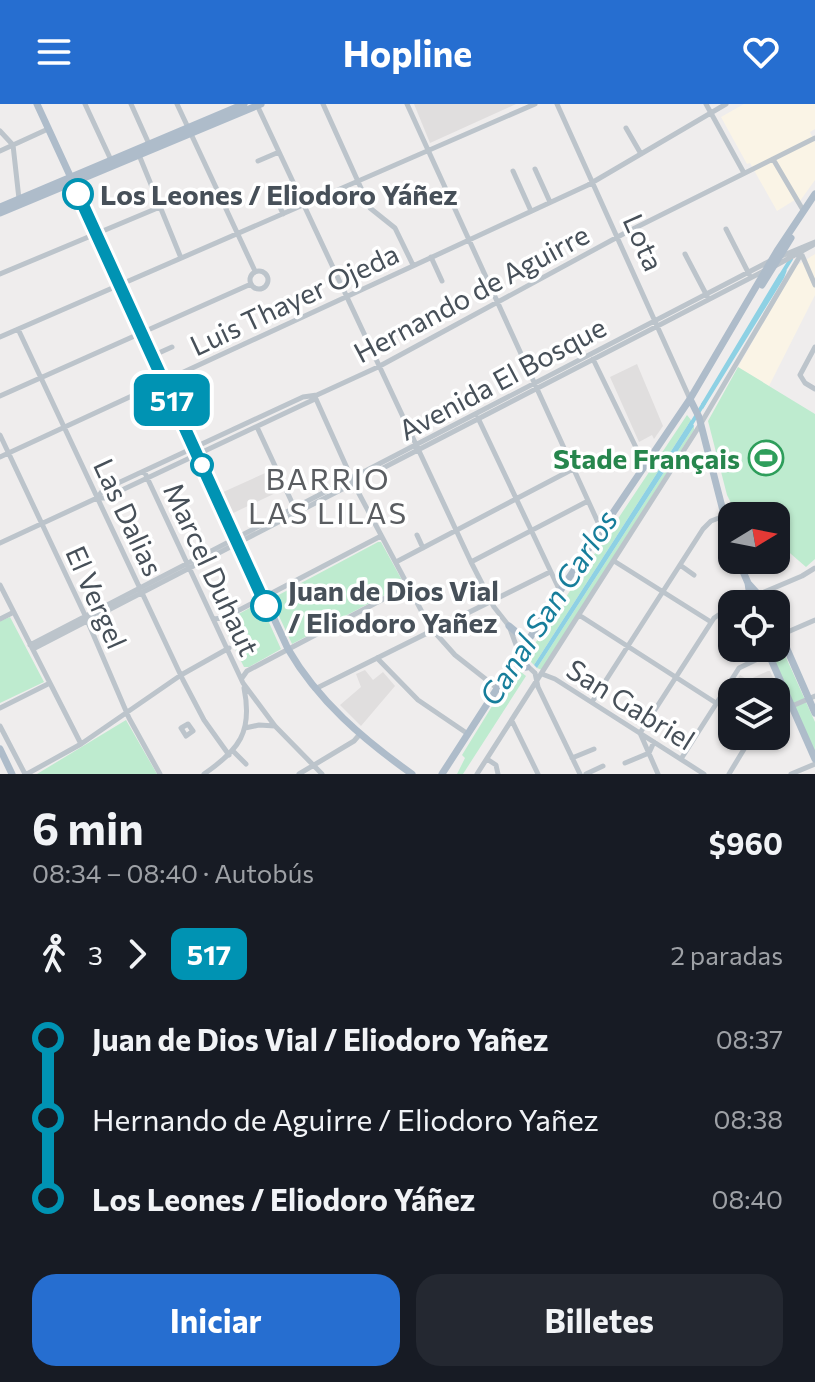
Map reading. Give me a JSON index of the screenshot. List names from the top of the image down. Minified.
{"streets":{"main road":["Lota"],"street":["Hernando de Aguirre","Luis Thayer Ojeda","Avenida El Bosque","Las Dalias","Marcel Duhaut","El Vergel","San Gabriel"]},"crossings":[["Lota","Hernando de Aguirre"],["Lota","Luis Thayer Ojeda"],["Lota","Avenida El Bosque"],["Hernando de Aguirre","Las Dalias"],["Hernando de Aguirre","Marcel Duhaut"],["Hernando de Aguirre","El Vergel"],["Luis Thayer Ojeda","Las Dalias"],["Luis Thayer Ojeda","El Vergel"],["Avenida El Bosque","Las Dalias"],["Avenida El Bosque","Marcel Duhaut"],["Avenida El Bosque","El Vergel"]],"districts":["BARRIO LAS LILAS"],"water":["Canal San Carlos"],"places":{"other":["Los Leones / Eliodoro Yáñez","Juan de Dios Vial / Eliodoro Yañez"],"sports":["Stade Français"]},"lines":["bus line 517"],"north":"right","page":{"header":"Hopline","on_map":"517","heading":["6 min","08:34 – 08:40 · Autobús","$960"],"legs":["3","517","2 paradas"],"list":[{"name":"Juan de Dios Vial / Eliodoro Yañez","value":"08:37"},{"name":"Hernando de Aguirre / Eliodoro Yañez","value":"08:38"},{"name":"Los Leones / Eliodoro Yáñez","value":"08:40"}],"buttons":["Iniciar","Billetes"]}}
